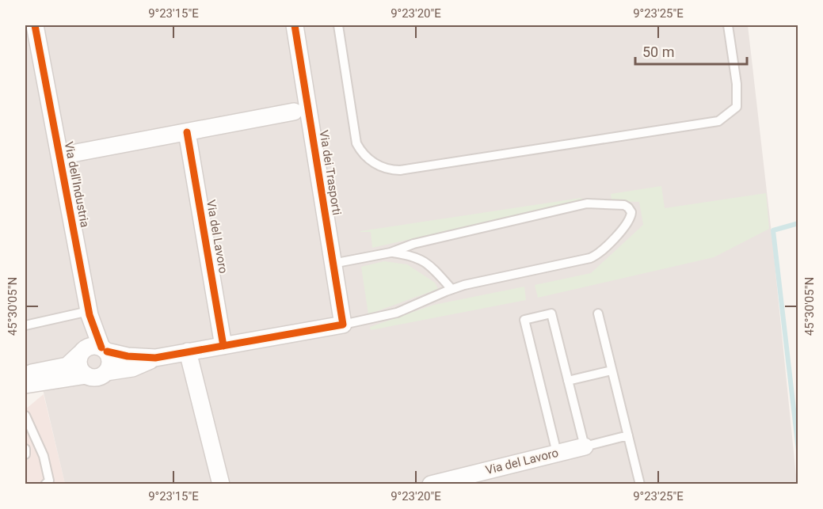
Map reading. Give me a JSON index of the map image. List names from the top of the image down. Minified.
{"streets":{"street":["Via dei Trasporti","Via dell'Industria","Via del Lavoro"]},"crossings":[["Via dell'Industria","Via del Lavoro"]],"scale_bar":"50 m","coordinates":["9°23'15\"E","9°23'20\"E","9°23'25\"E","45°30'05\"N"]}
